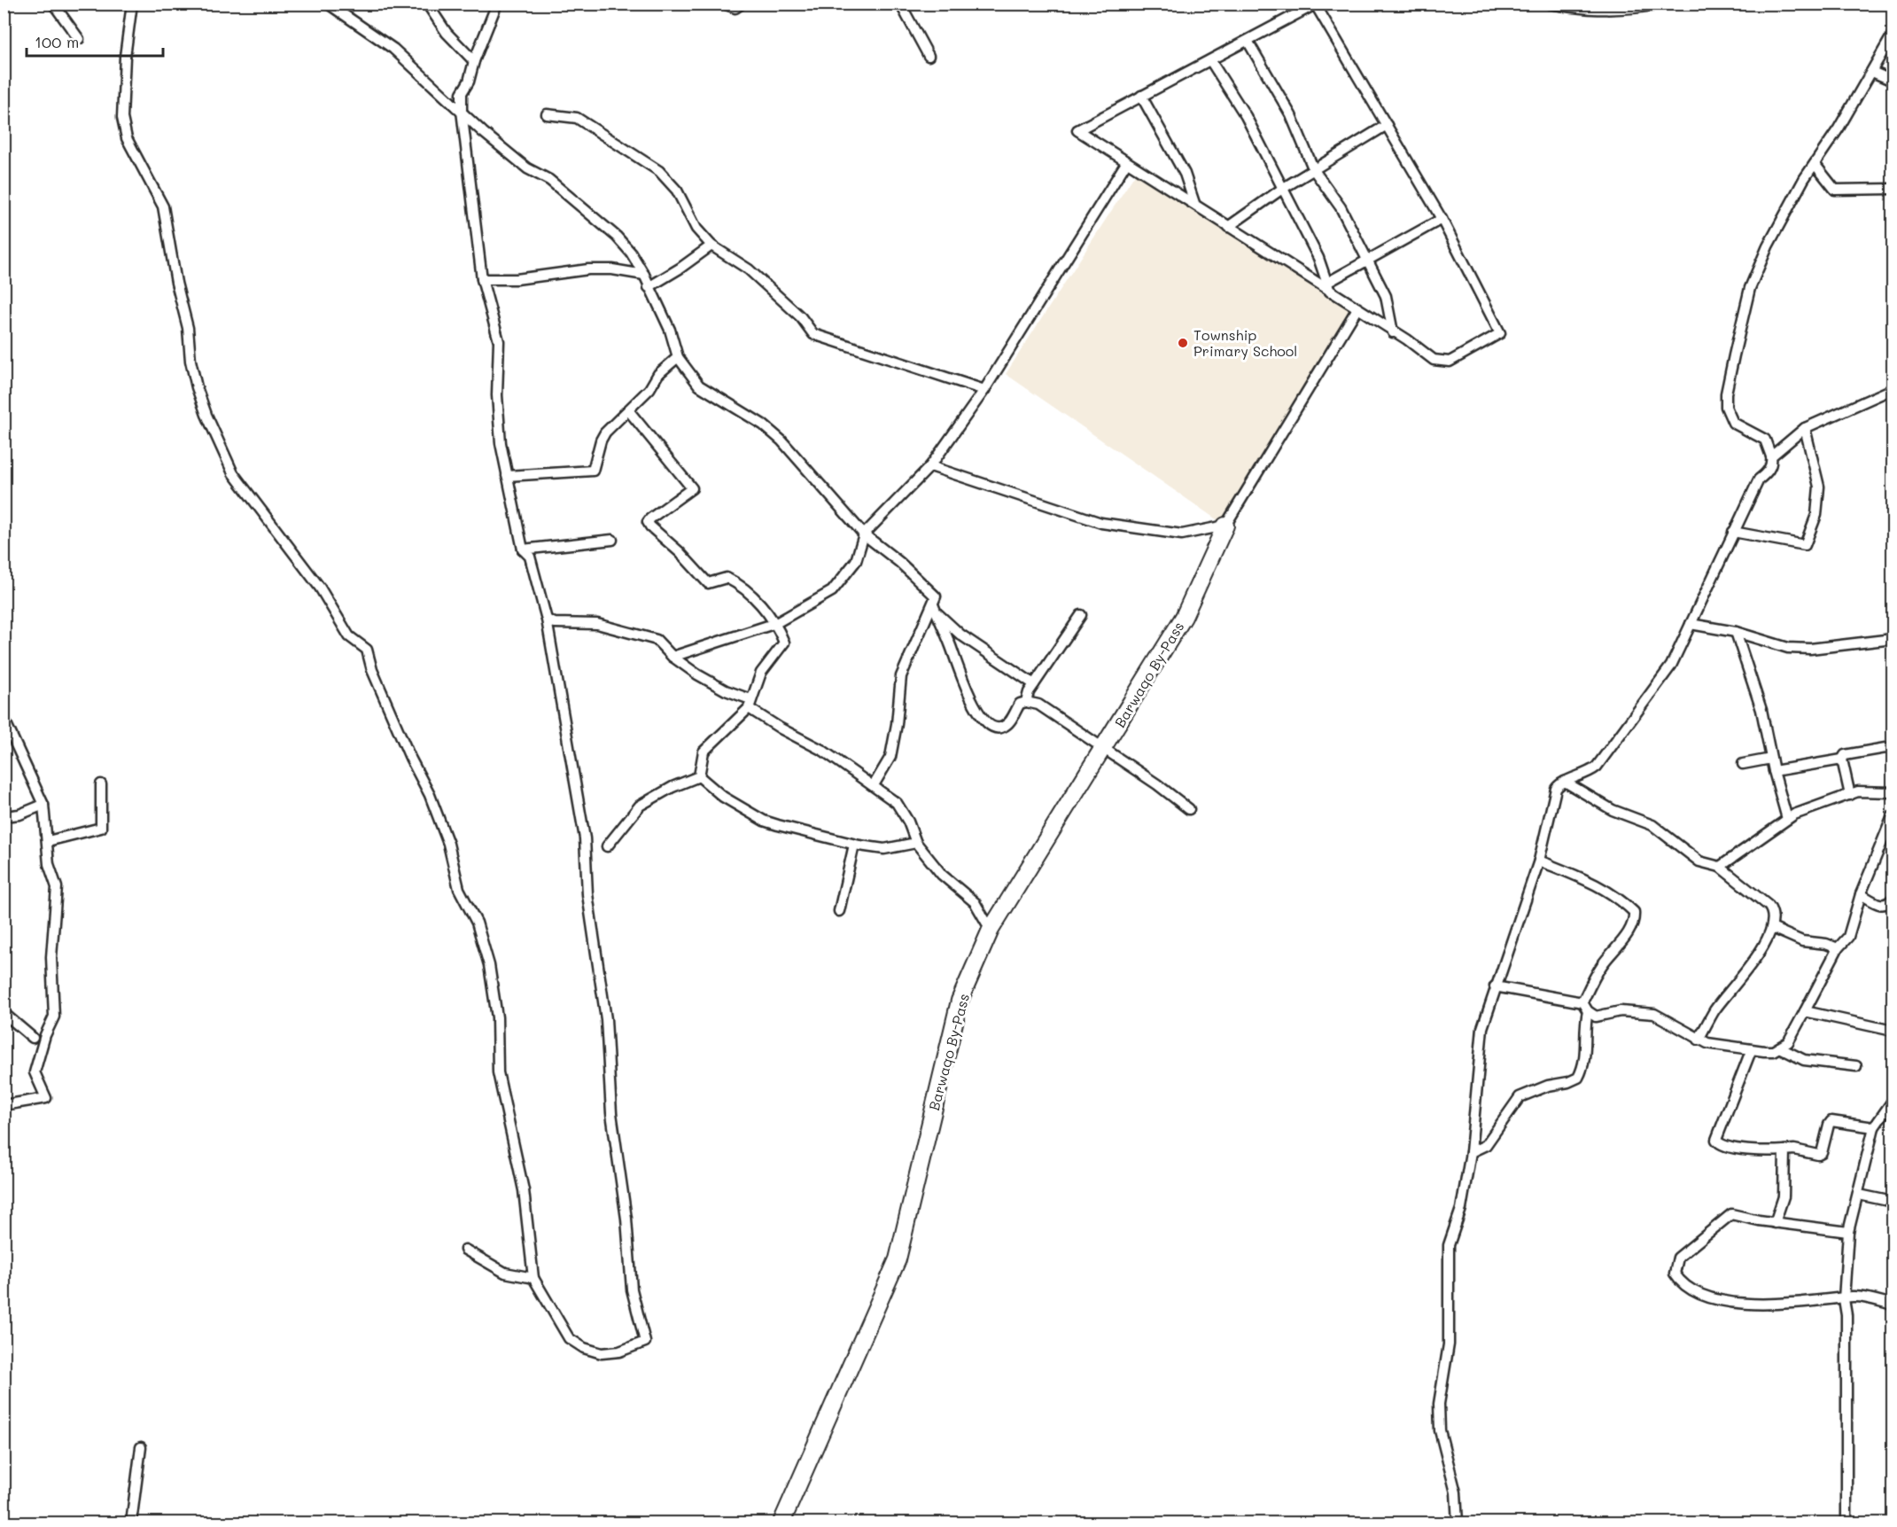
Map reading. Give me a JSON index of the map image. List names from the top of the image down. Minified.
{"streets":{"highway":["Barwaqo By-Pass"]},"places":["Township Primary School"],"scale_bar":"100 m"}
